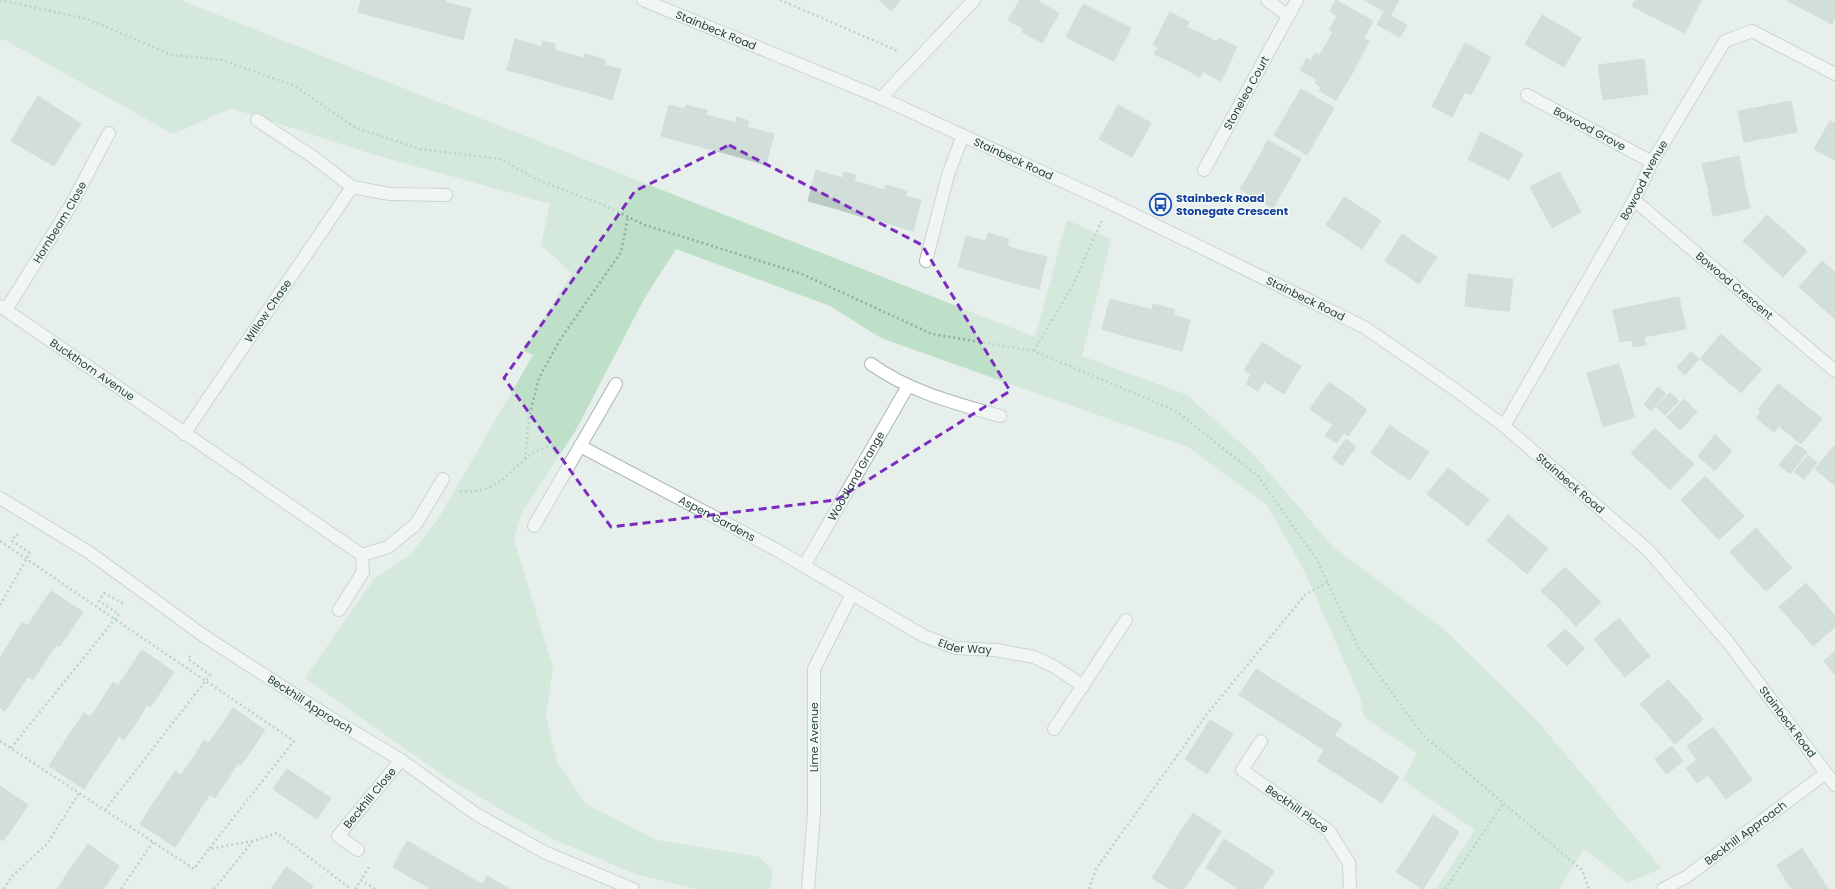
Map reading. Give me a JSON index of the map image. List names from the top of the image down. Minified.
{"streets":{"street":["Stainbeck Road","Stonelea Court","Bowood Grove","Bowood Avenue","Hornbeam Close","Bowood Crescent","Willow Chase","Buckthorn Avenue","Woodland Grange","Aspen Gardens","Elder Way","Beckhill Approach","Lime Avenue","Beckhill Close","Beckhill Place"]},"crossings":[["Stainbeck Road","Bowood Avenue"],["Stainbeck Road","Beckhill Approach"],["Bowood Grove","Bowood Avenue"],["Bowood Avenue","Bowood Crescent"],["Hornbeam Close","Buckthorn Avenue"],["Willow Chase","Buckthorn Avenue"],["Woodland Grange","Aspen Gardens"],["Aspen Gardens","Elder Way"],["Aspen Gardens","Lime Avenue"],["Elder Way","Lime Avenue"],["Beckhill Approach","Beckhill Close"]],"places":{"bus stop":["Stainbeck Road Stonegate Crescent"]}}
